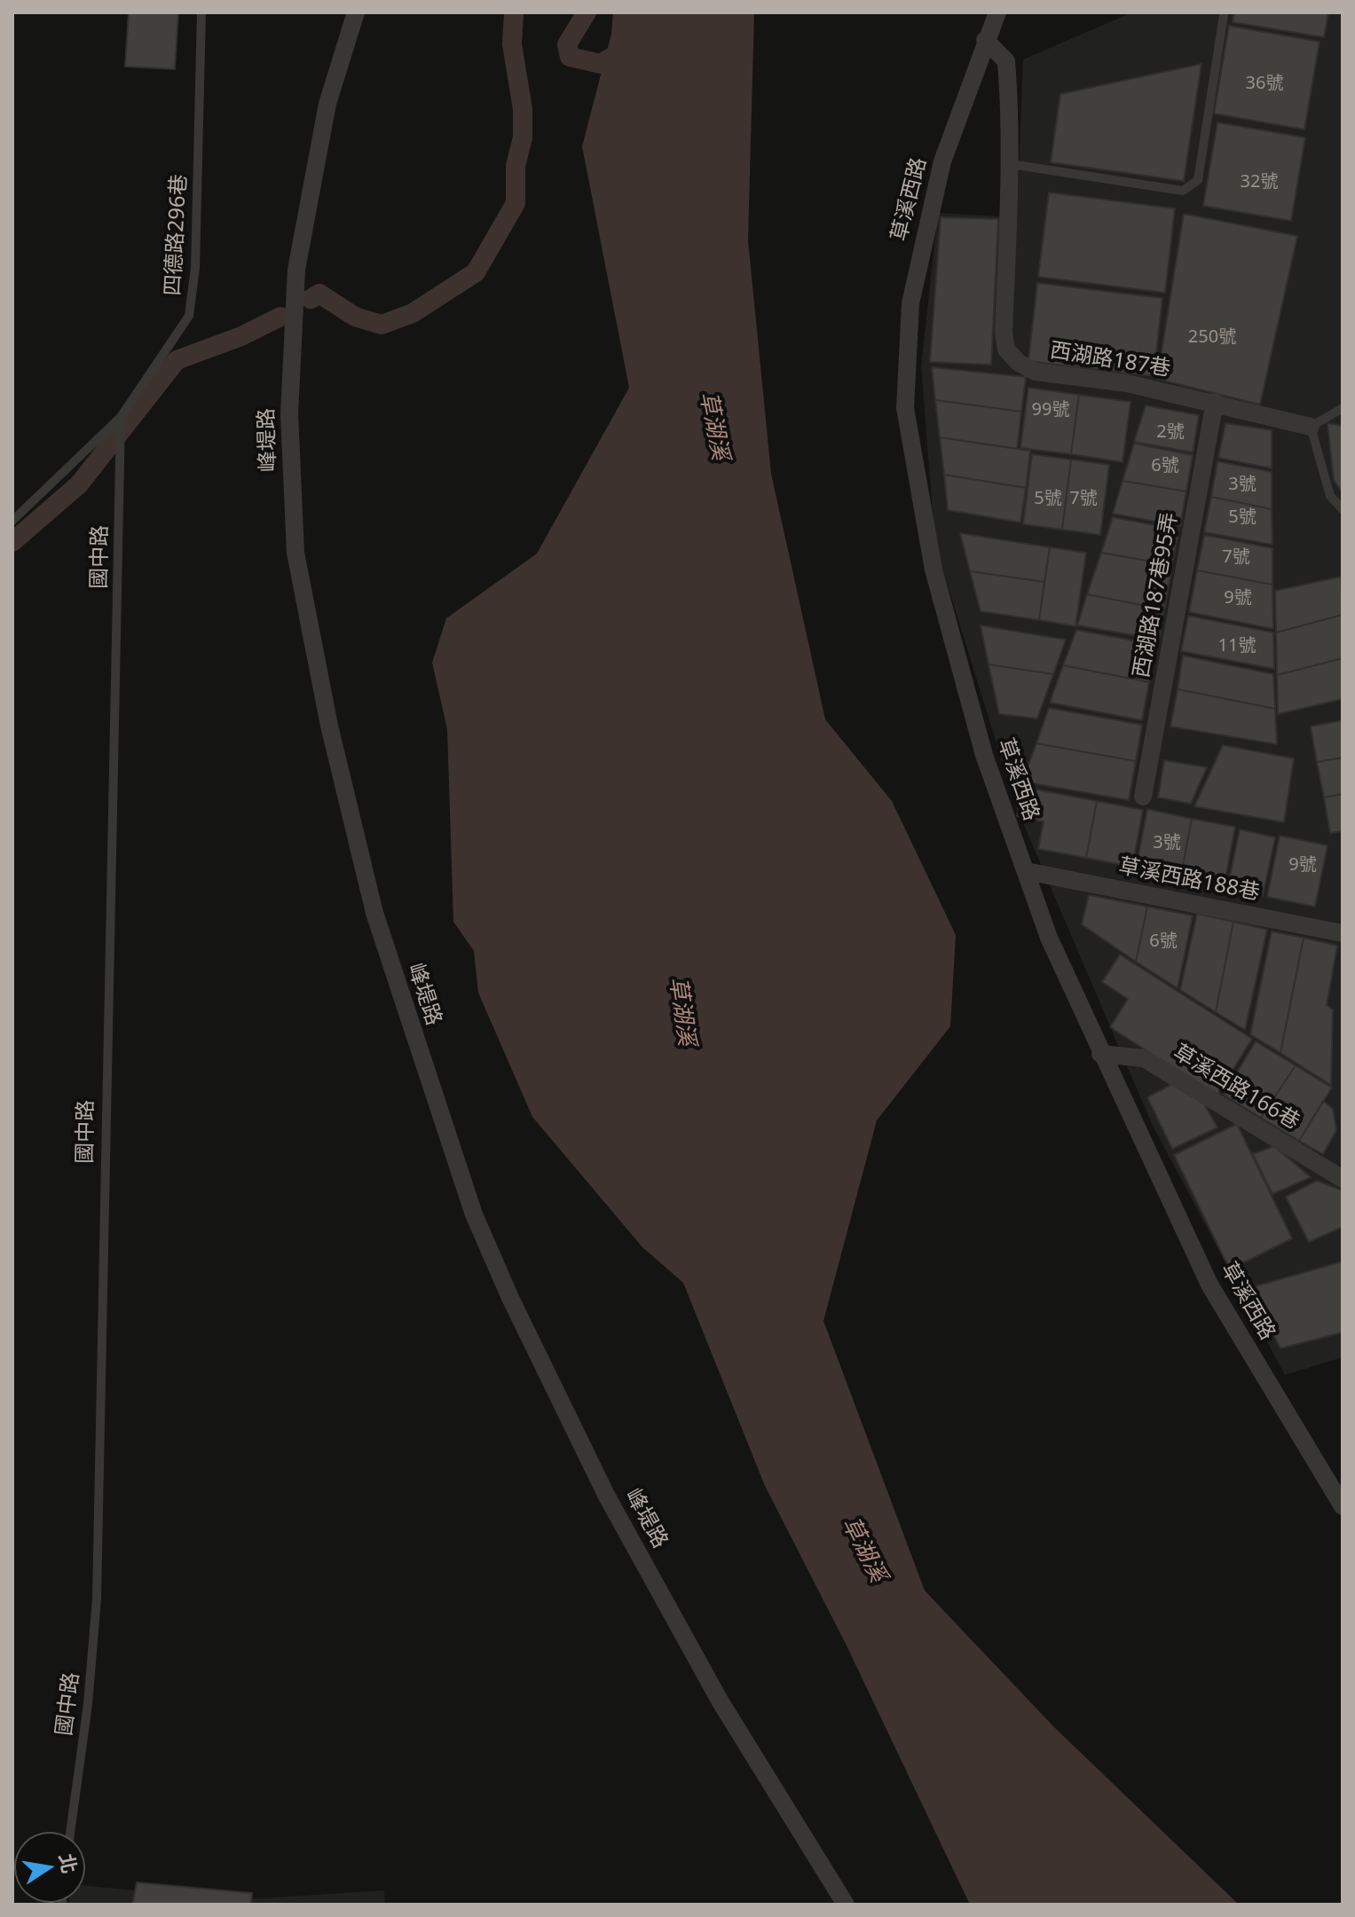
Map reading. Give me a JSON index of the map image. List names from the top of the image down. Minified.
{"streets":{"street":["草溪西路","西湖路187巷","峰堤路","西湖路187巷95弄","草溪西路188巷","草溪西路166巷"],"lane":["四德路296巷","國中路"]},"crossings":[["草溪西路","西湖路187巷"],["草溪西路","草溪西路188巷"],["草溪西路","草溪西路166巷"],["四德路296巷","國中路"],["西湖路187巷","西湖路187巷95弄"]],"water":["草湖溪"],"house_numbers":["36號","32號","250號","99號","2號","6號","3號","5號","7號","5號","7號","9號","11號","3號","9號","6號"],"north":"right"}
